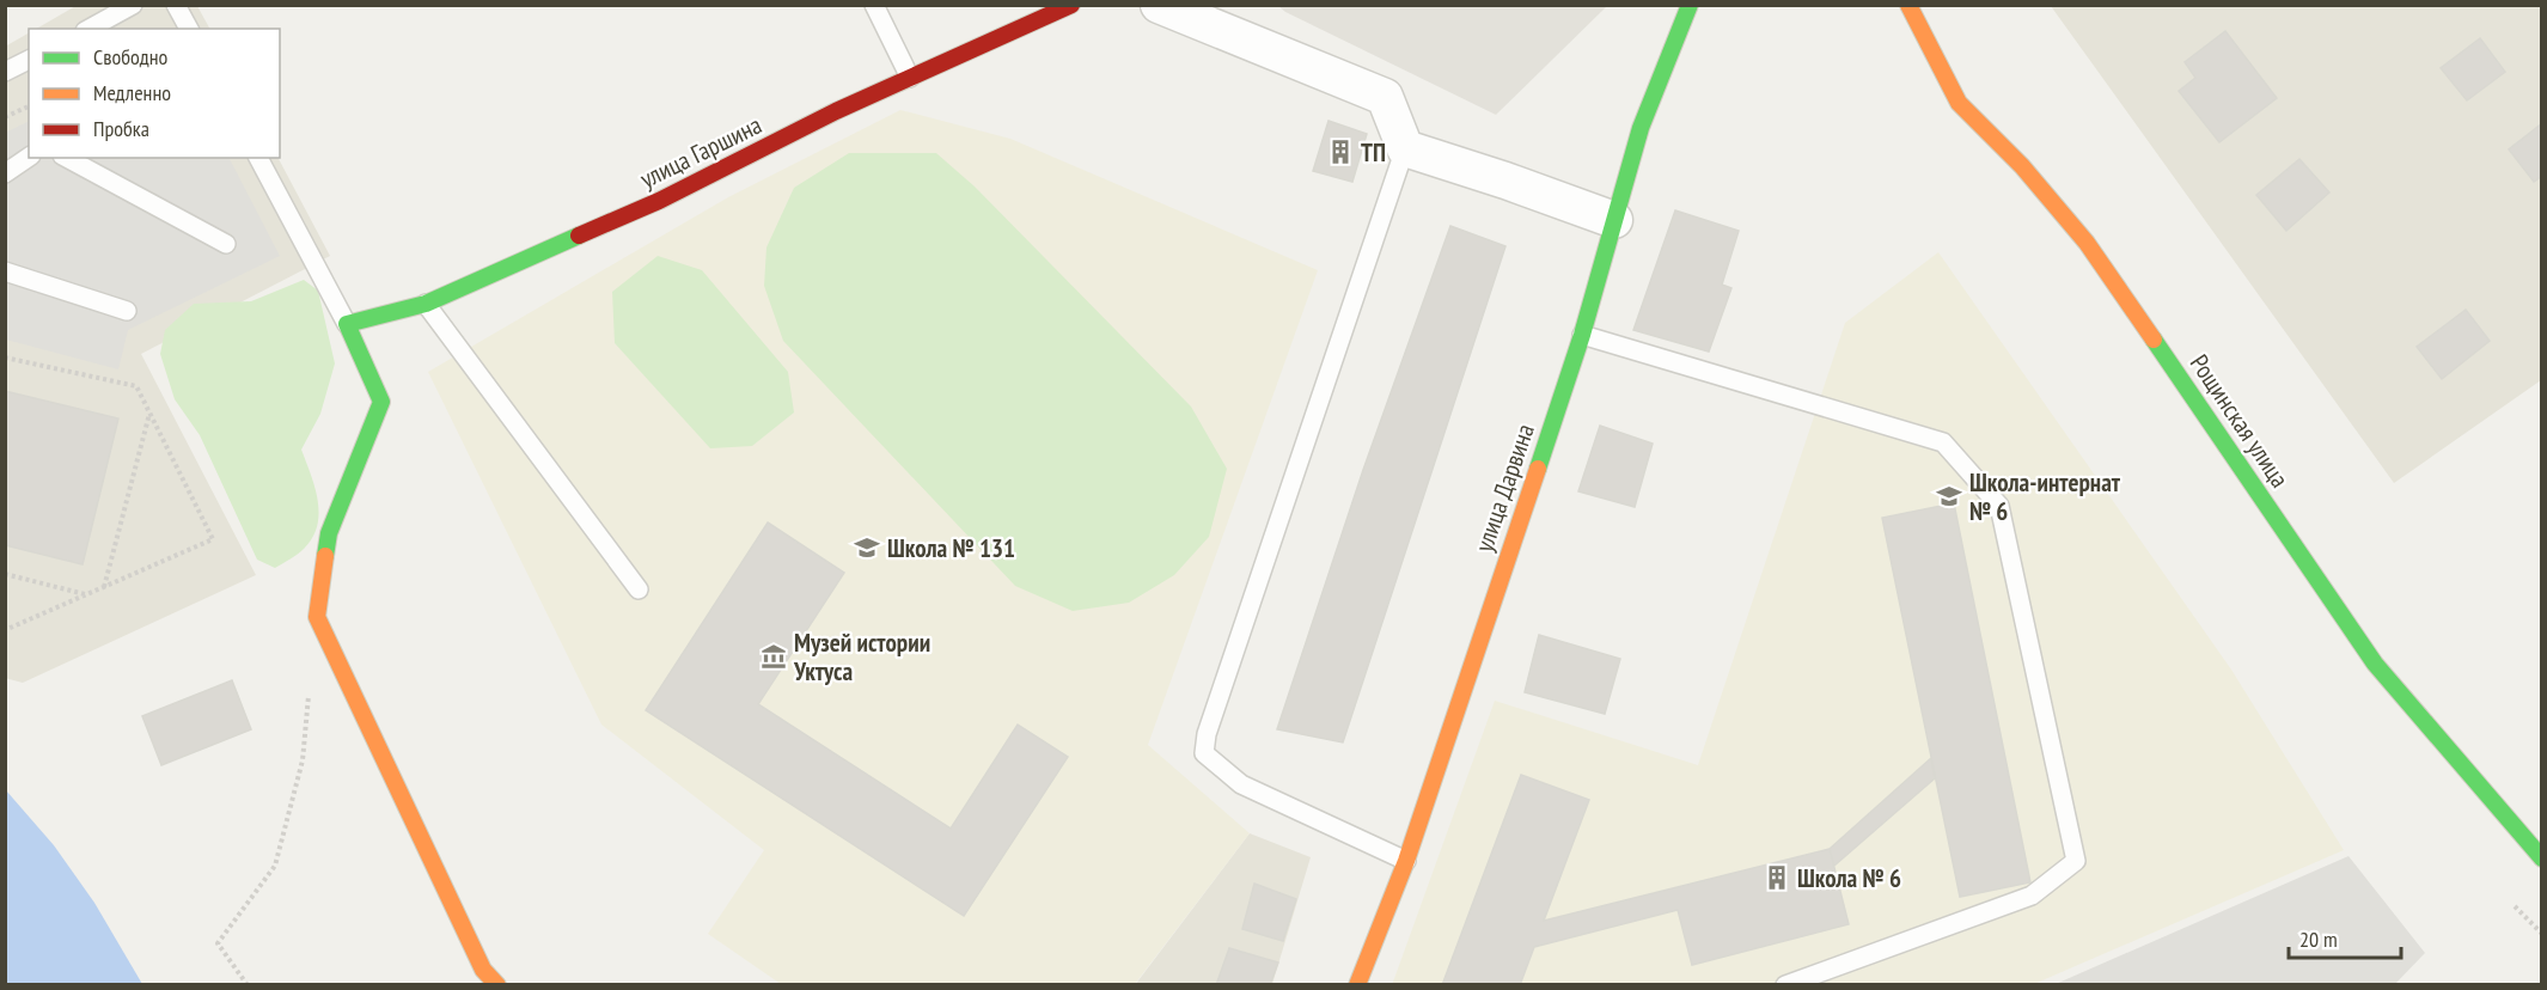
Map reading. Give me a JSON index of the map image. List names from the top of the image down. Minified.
{"streets":{"street":["улица Гаршина","Рощинская улица","улица Дарвина"]},"places":{"building":["ТП","Школа № 6"],"school or university":["Школа-интернат № 6","Школа № 131"],"museum":["Музей истории Уктуса"]},"legend":["Свободно","Медленно","Пробка"],"scale_bar":"20 m"}
